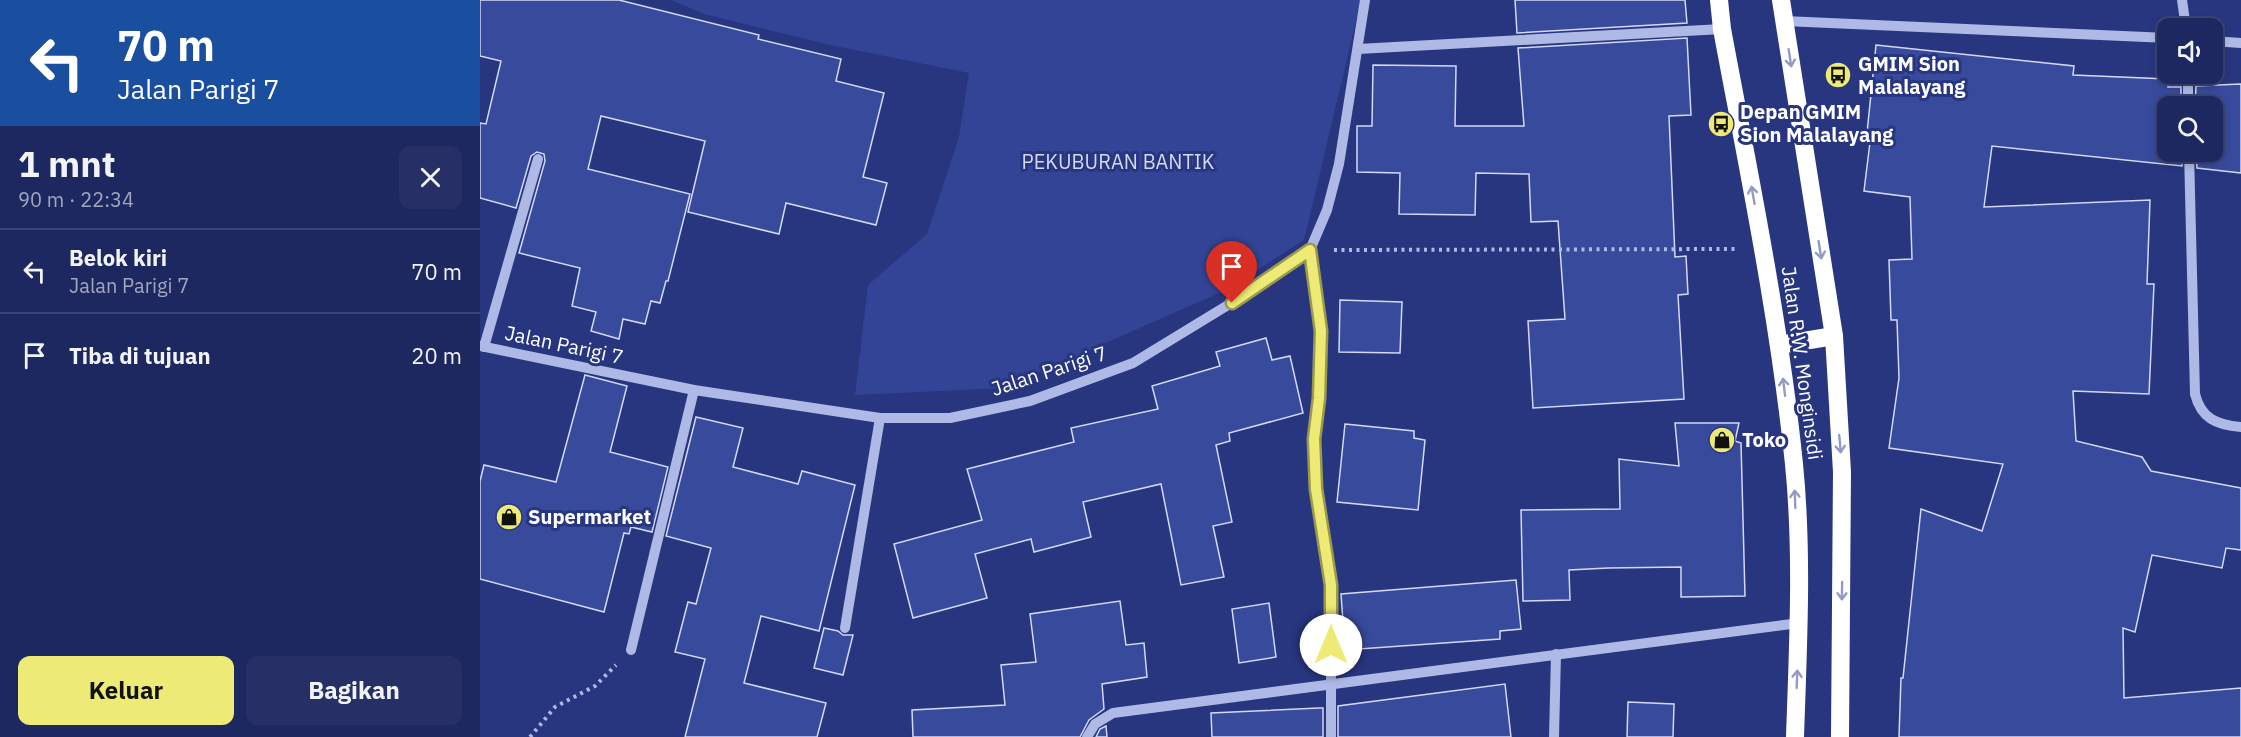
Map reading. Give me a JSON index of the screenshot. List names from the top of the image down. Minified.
{"streets":{"highway":["Jalan R.W. Monginsidi"],"street":["Jalan Parigi 7"]},"parks":["PEKUBURAN BANTIK"],"places":{"bus stop":["GMIM Sion Malalayang","Depan GMIM Sion Malalayang"],"shop":["Toko","Supermarket"]},"page":{"turn":["70 m","Jalan Parigi 7"],"heading":["1 mnt","90 m · 22:34"],"list":[{"name":"Belok kiri","note":"Jalan Parigi 7","value":"70 m"},{"name":"Tiba di tujuan","value":"20 m"}],"buttons":["Keluar","Bagikan"]}}
